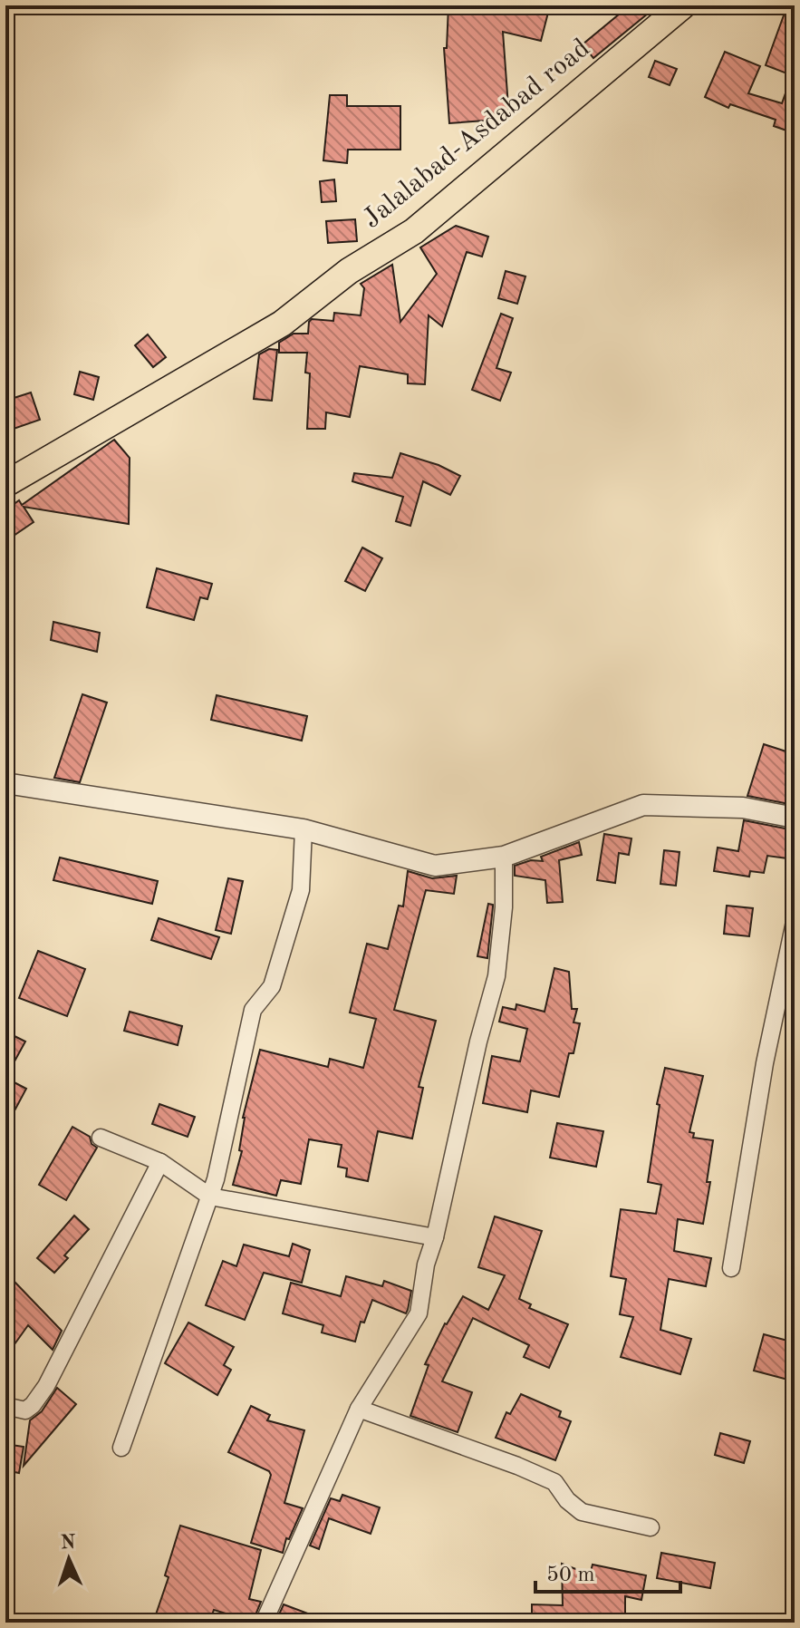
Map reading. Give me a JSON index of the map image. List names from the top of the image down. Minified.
{"streets":{"main road":["Jalalabad-Asdabad road"]},"scale_bar":"50 m","north":"top"}
